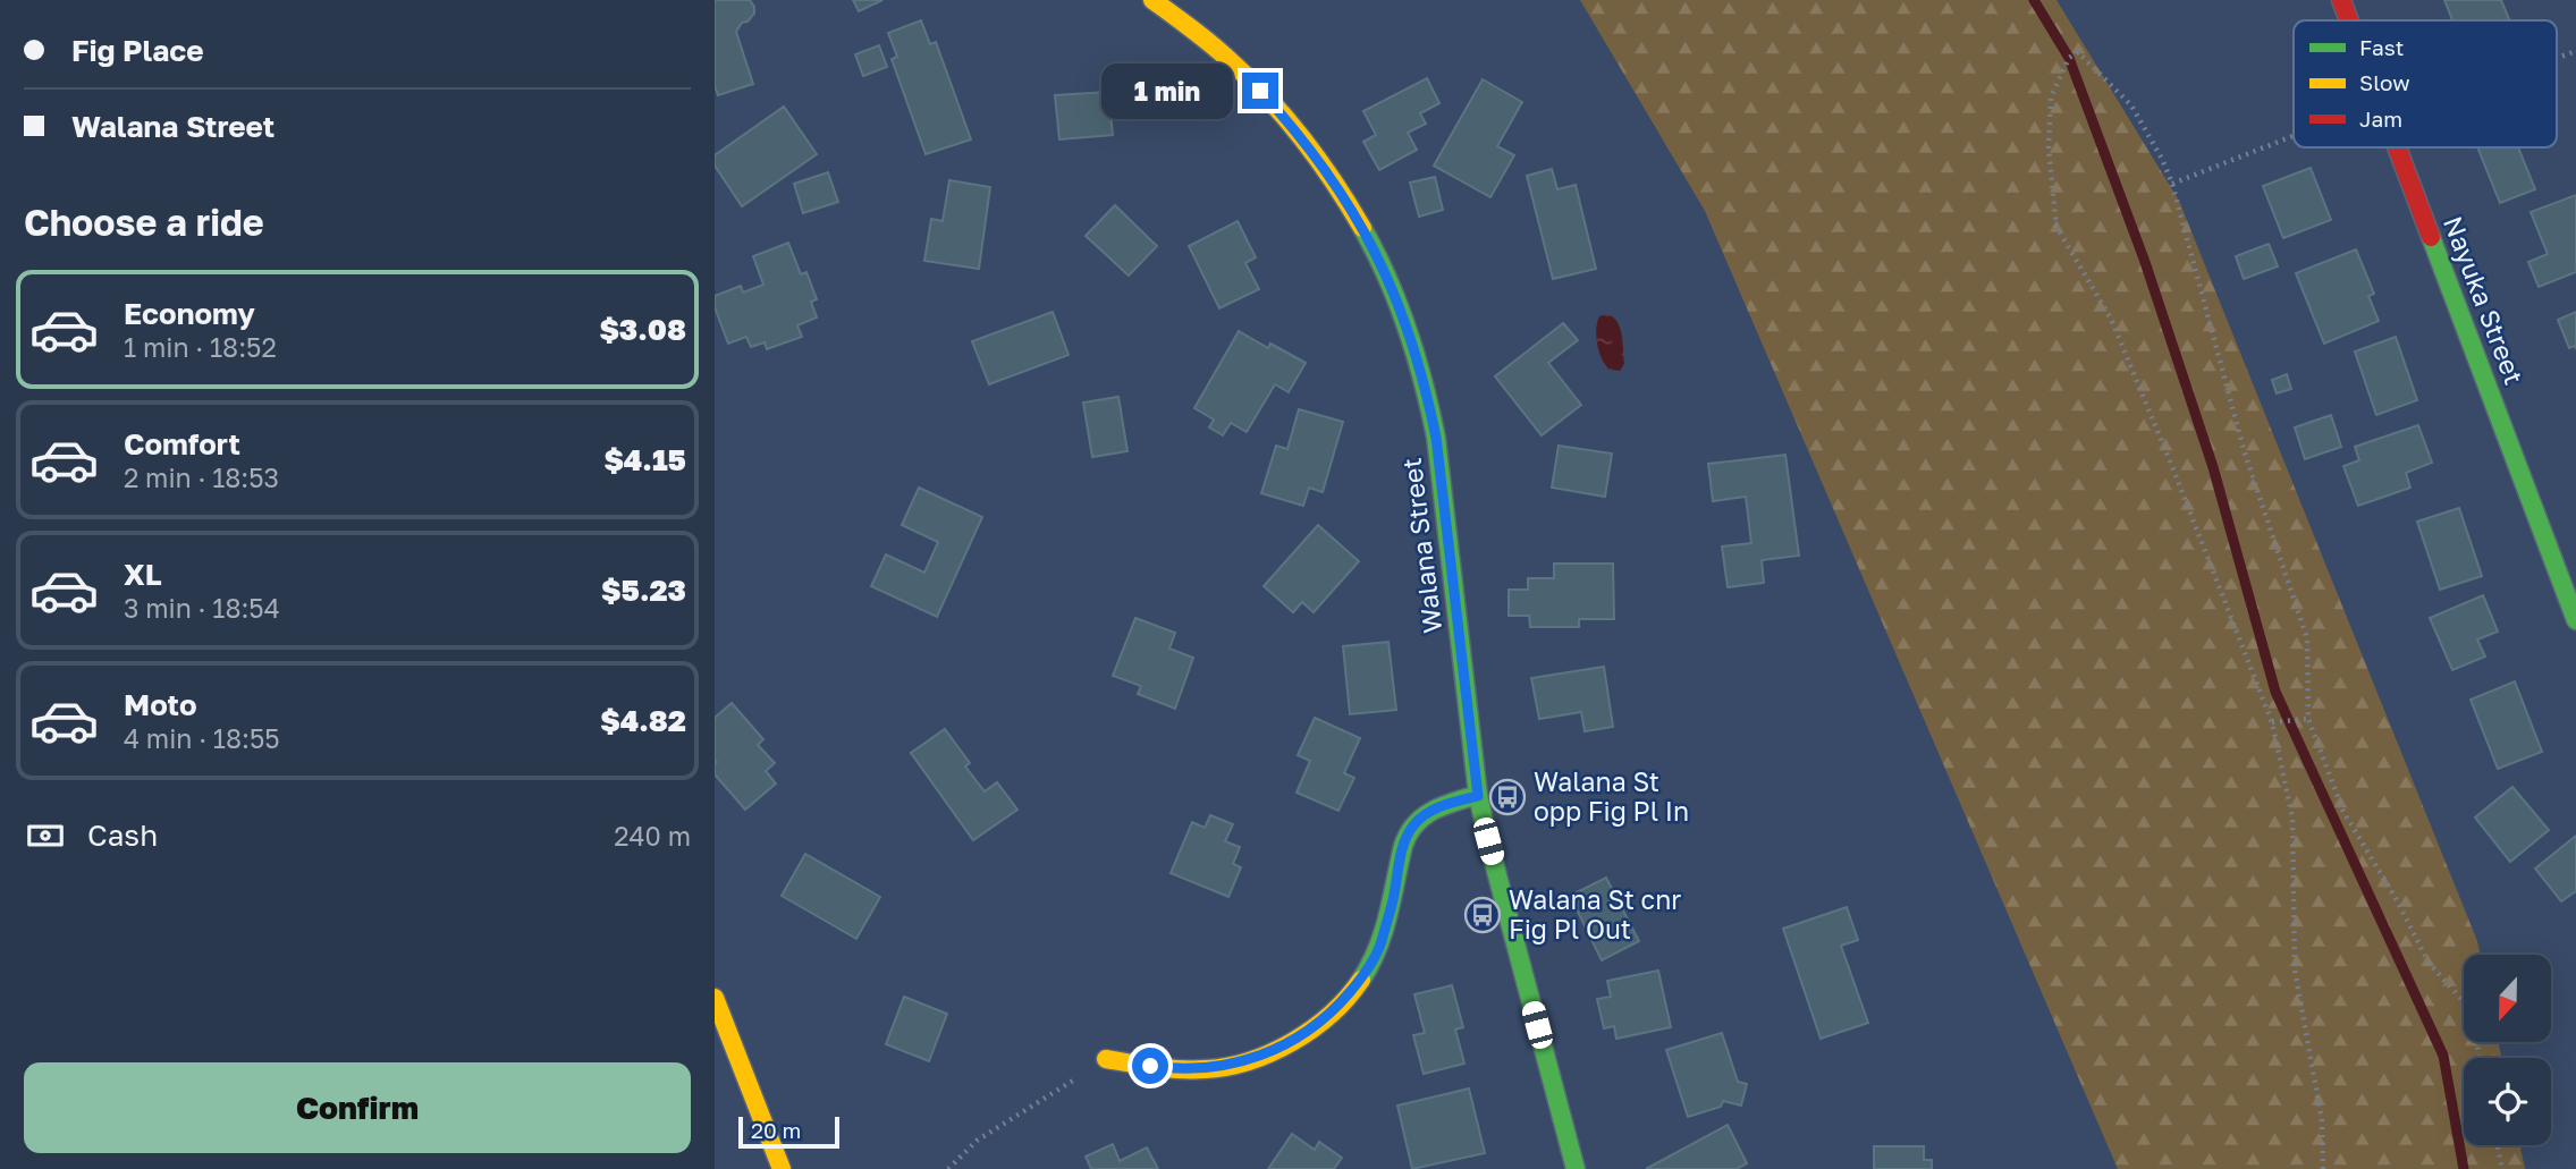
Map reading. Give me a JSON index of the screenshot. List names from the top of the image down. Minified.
{"streets":{"street":["Nayuka Street","Walana Street"]},"places":{"bus stop":["Walana St opp Fig Pl In","Walana St cnr Fig Pl Out"]},"legend":["Fast","Slow","Jam"],"scale_bar":"20 m","north":"bottom","page":{"banner":["Fig Place","Walana Street"],"bubble":"1 min","heading":"Choose a ride","list":[{"name":"Economy","note":"1 min · 18:52","value":"$3.08"},{"name":"Comfort","note":"2 min · 18:53","value":"$4.15"},{"name":"XL","note":"3 min · 18:54","value":"$5.23"},{"name":"Moto","note":"4 min · 18:55","value":"$4.82"}],"pay":["Cash","240 m"],"buttons":"Confirm","scale":"20 m"}}
